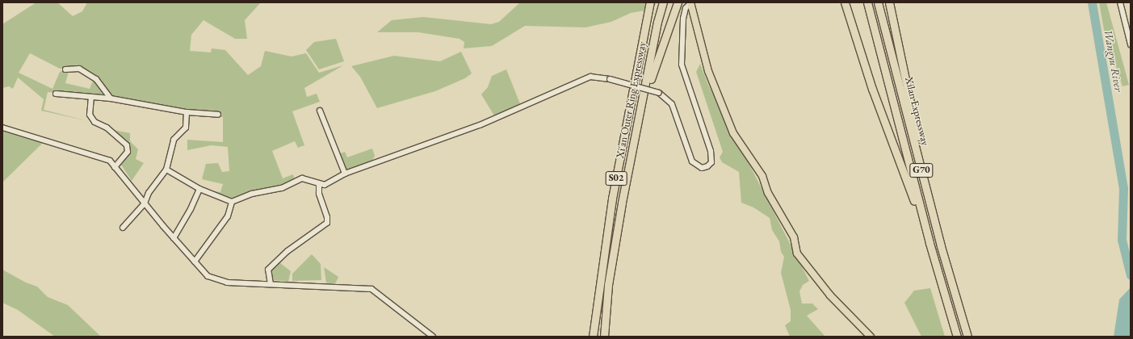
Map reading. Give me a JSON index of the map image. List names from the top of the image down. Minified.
{"streets":{"highway":["Xi'an Outer Ring Expressway","Xilan Expressway","G70","S02"]},"water":["Wangyu River"]}
